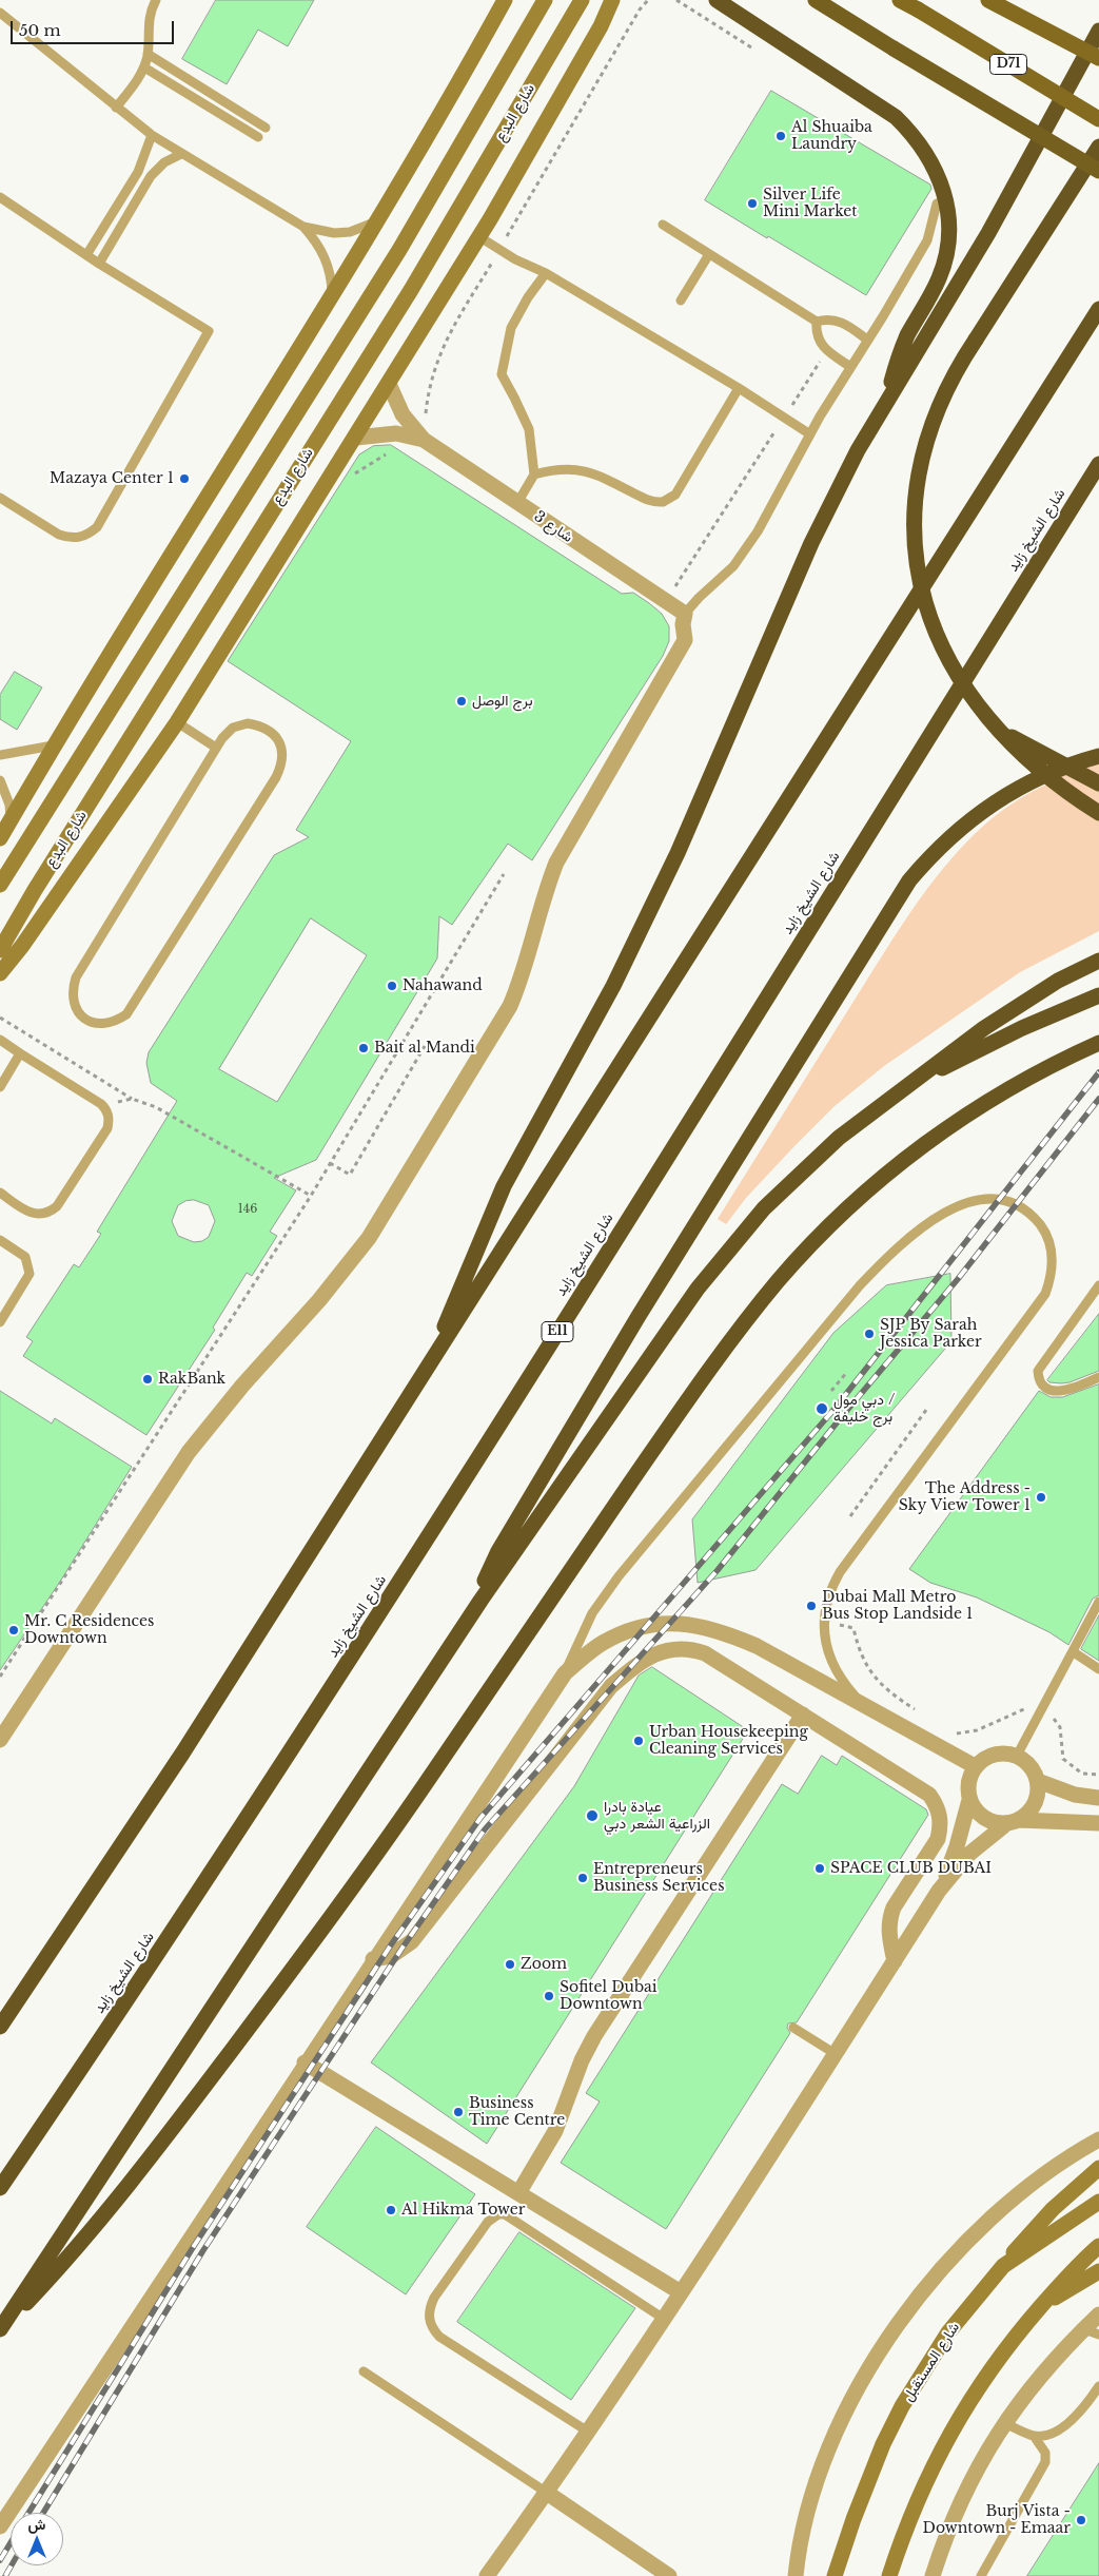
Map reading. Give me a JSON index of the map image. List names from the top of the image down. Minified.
{"streets":{"highway":["شارع الشيخ زايد","E11"],"main road":["D71","شارع البدع","شارع المستقبل"],"street":["شارع 3"]},"places":["Al Shuaiba Laundry","Silver Life Mini Market","Mazaya Center 1","برج الوصل","Nahawand","Bait al Mandi","SJP By Sarah Jessica Parker","RakBank","دبي مول / برج خليفة","The Address - Sky View Tower 1","Dubai Mall Metro Bus Stop Landside 1","Mr. C Residences Downtown","Urban Housekeeping Cleaning Services","عيادة بادرا الزراعية الشعر دبي","SPACE CLUB DUBAI","Entrepreneurs Business Services","Zoom","Sofitel Dubai Downtown","Business Time Centre","Al Hikma Tower","Burj Vista - Downtown - Emaar"],"house_numbers":["146"],"scale_bar":"50 m","north":"top"}
